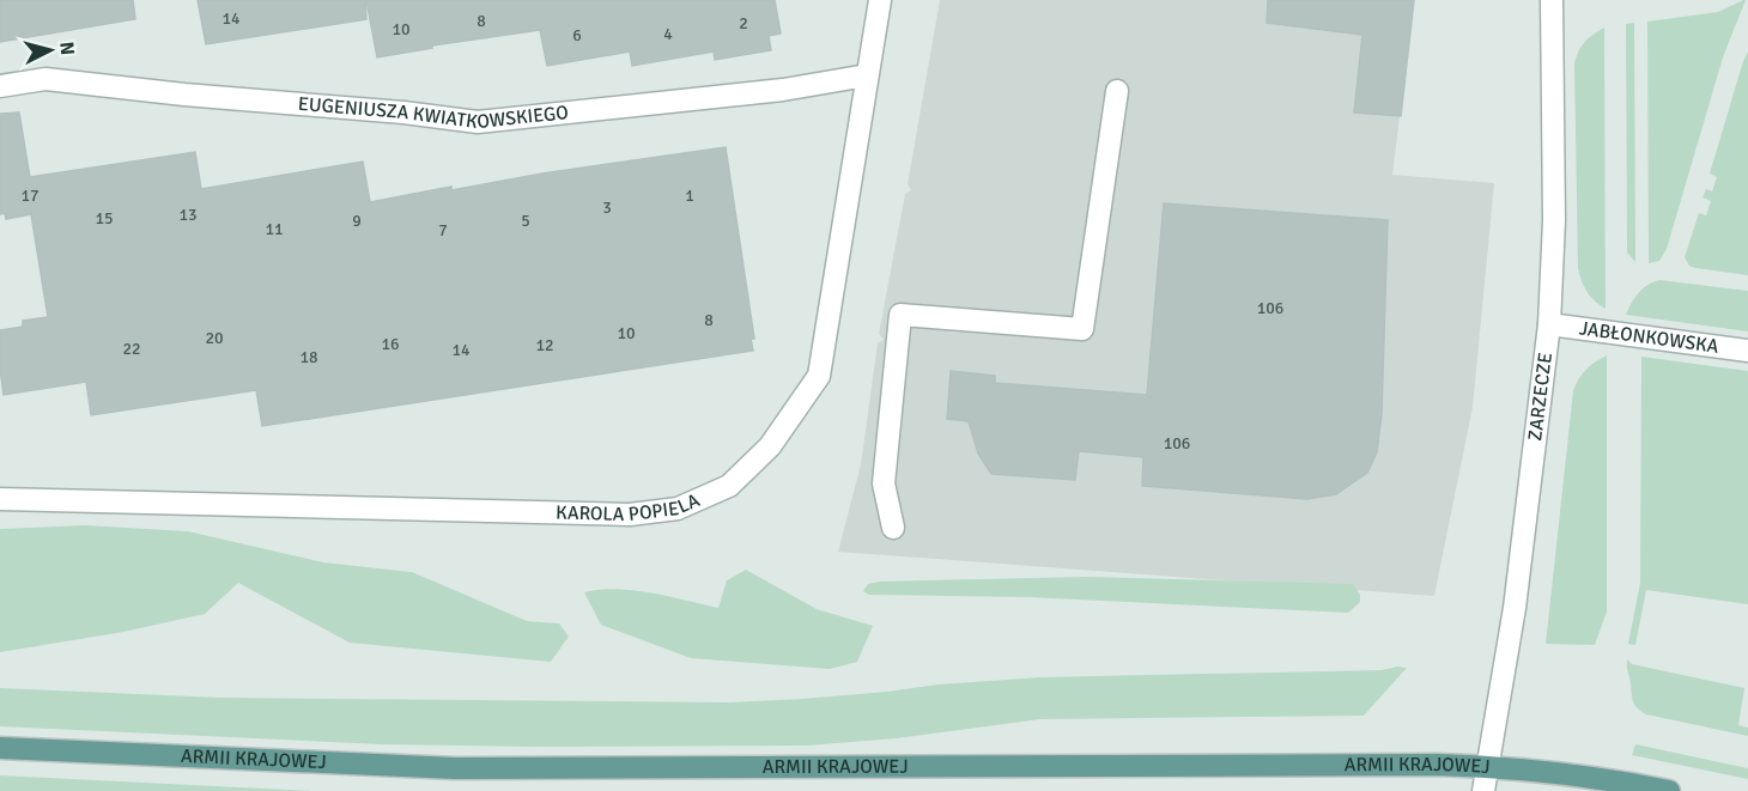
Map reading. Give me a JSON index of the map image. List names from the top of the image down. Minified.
{"streets":{"main road":["ARMII KRAJOWEJ"],"street":["EUGENIUSZA KWIATKOWSKIEGO","JABŁONKOWSKA","ZARZECZE","KAROLA POPIELA"]},"crossings":[["EUGENIUSZA KWIATKOWSKIEGO","KAROLA POPIELA"],["JABŁONKOWSKA","ZARZECZE"],["ZARZECZE","ARMII KRAJOWEJ"]],"house_numbers":["14","8","2","10","4","6","17","1","3","13","15","9","5","11","7","106","8","10","20","16","12","22","14","18","106"],"north":"right"}
